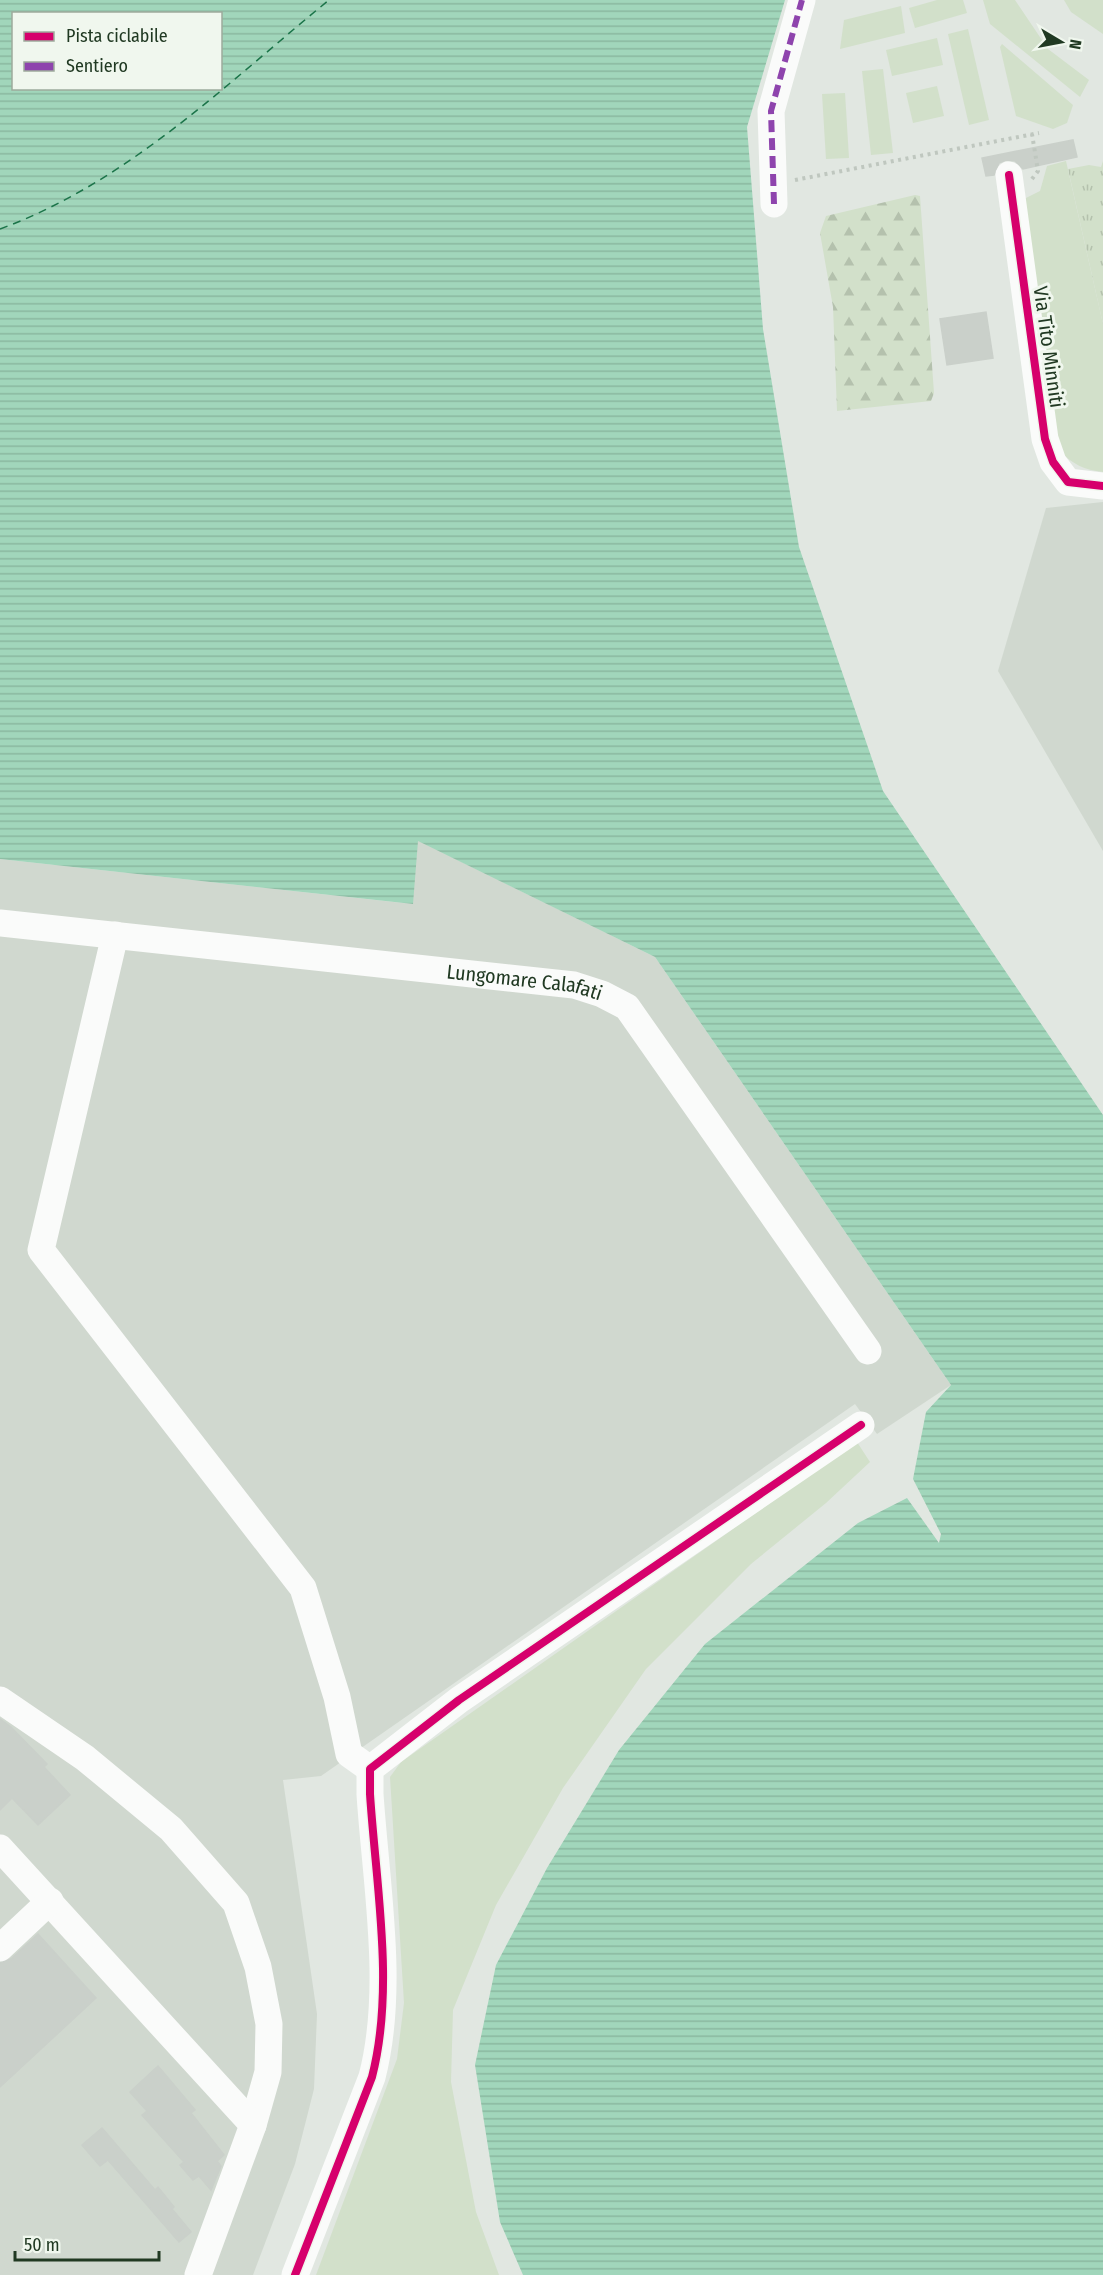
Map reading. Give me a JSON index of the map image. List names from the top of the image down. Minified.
{"streets":{"street":["Via Tito Minniti","Lungomare Calafati"]},"legend":["Pista ciclabile","Sentiero"],"scale_bar":"50 m","north":"right"}
